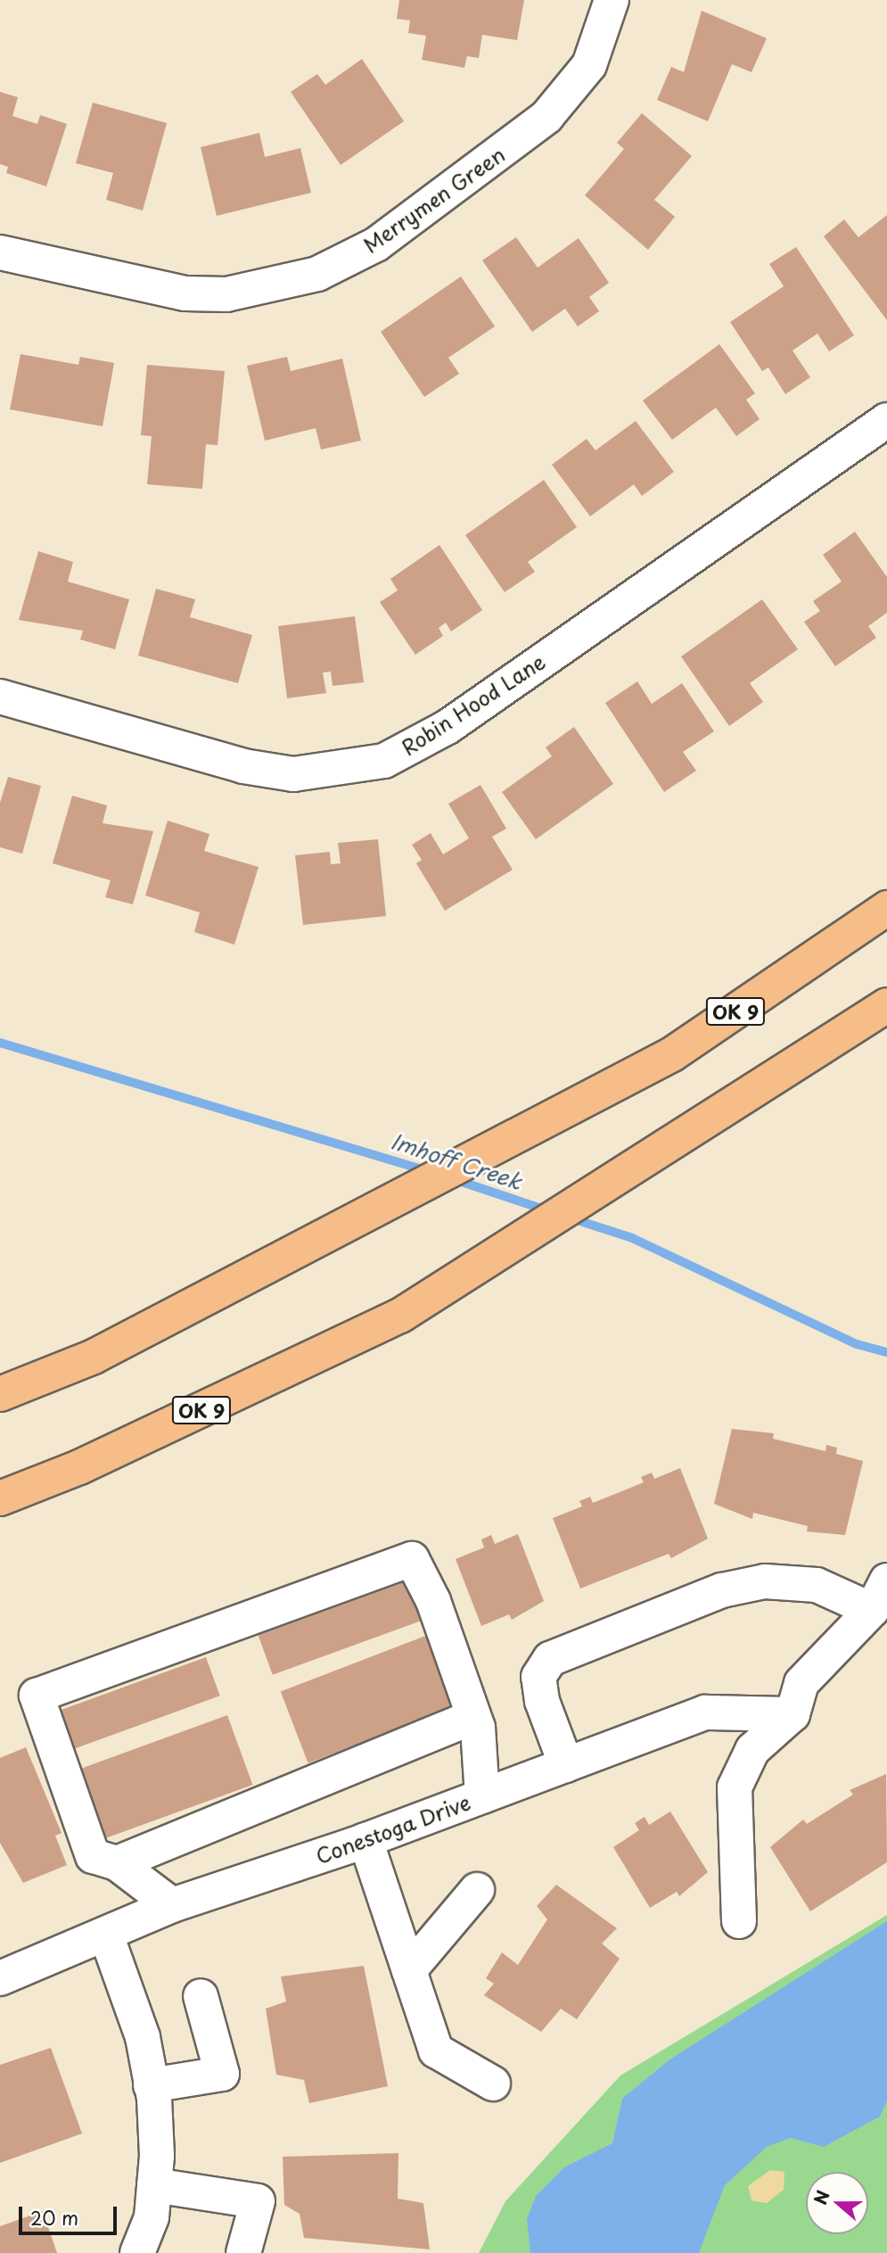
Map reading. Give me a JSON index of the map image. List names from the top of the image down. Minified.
{"streets":{"highway":["OK 9"],"street":["Merrymen Green","Robin Hood Lane","Conestoga Drive"]},"water":["Imhoff Creek"],"scale_bar":"20 m","north":"left"}
